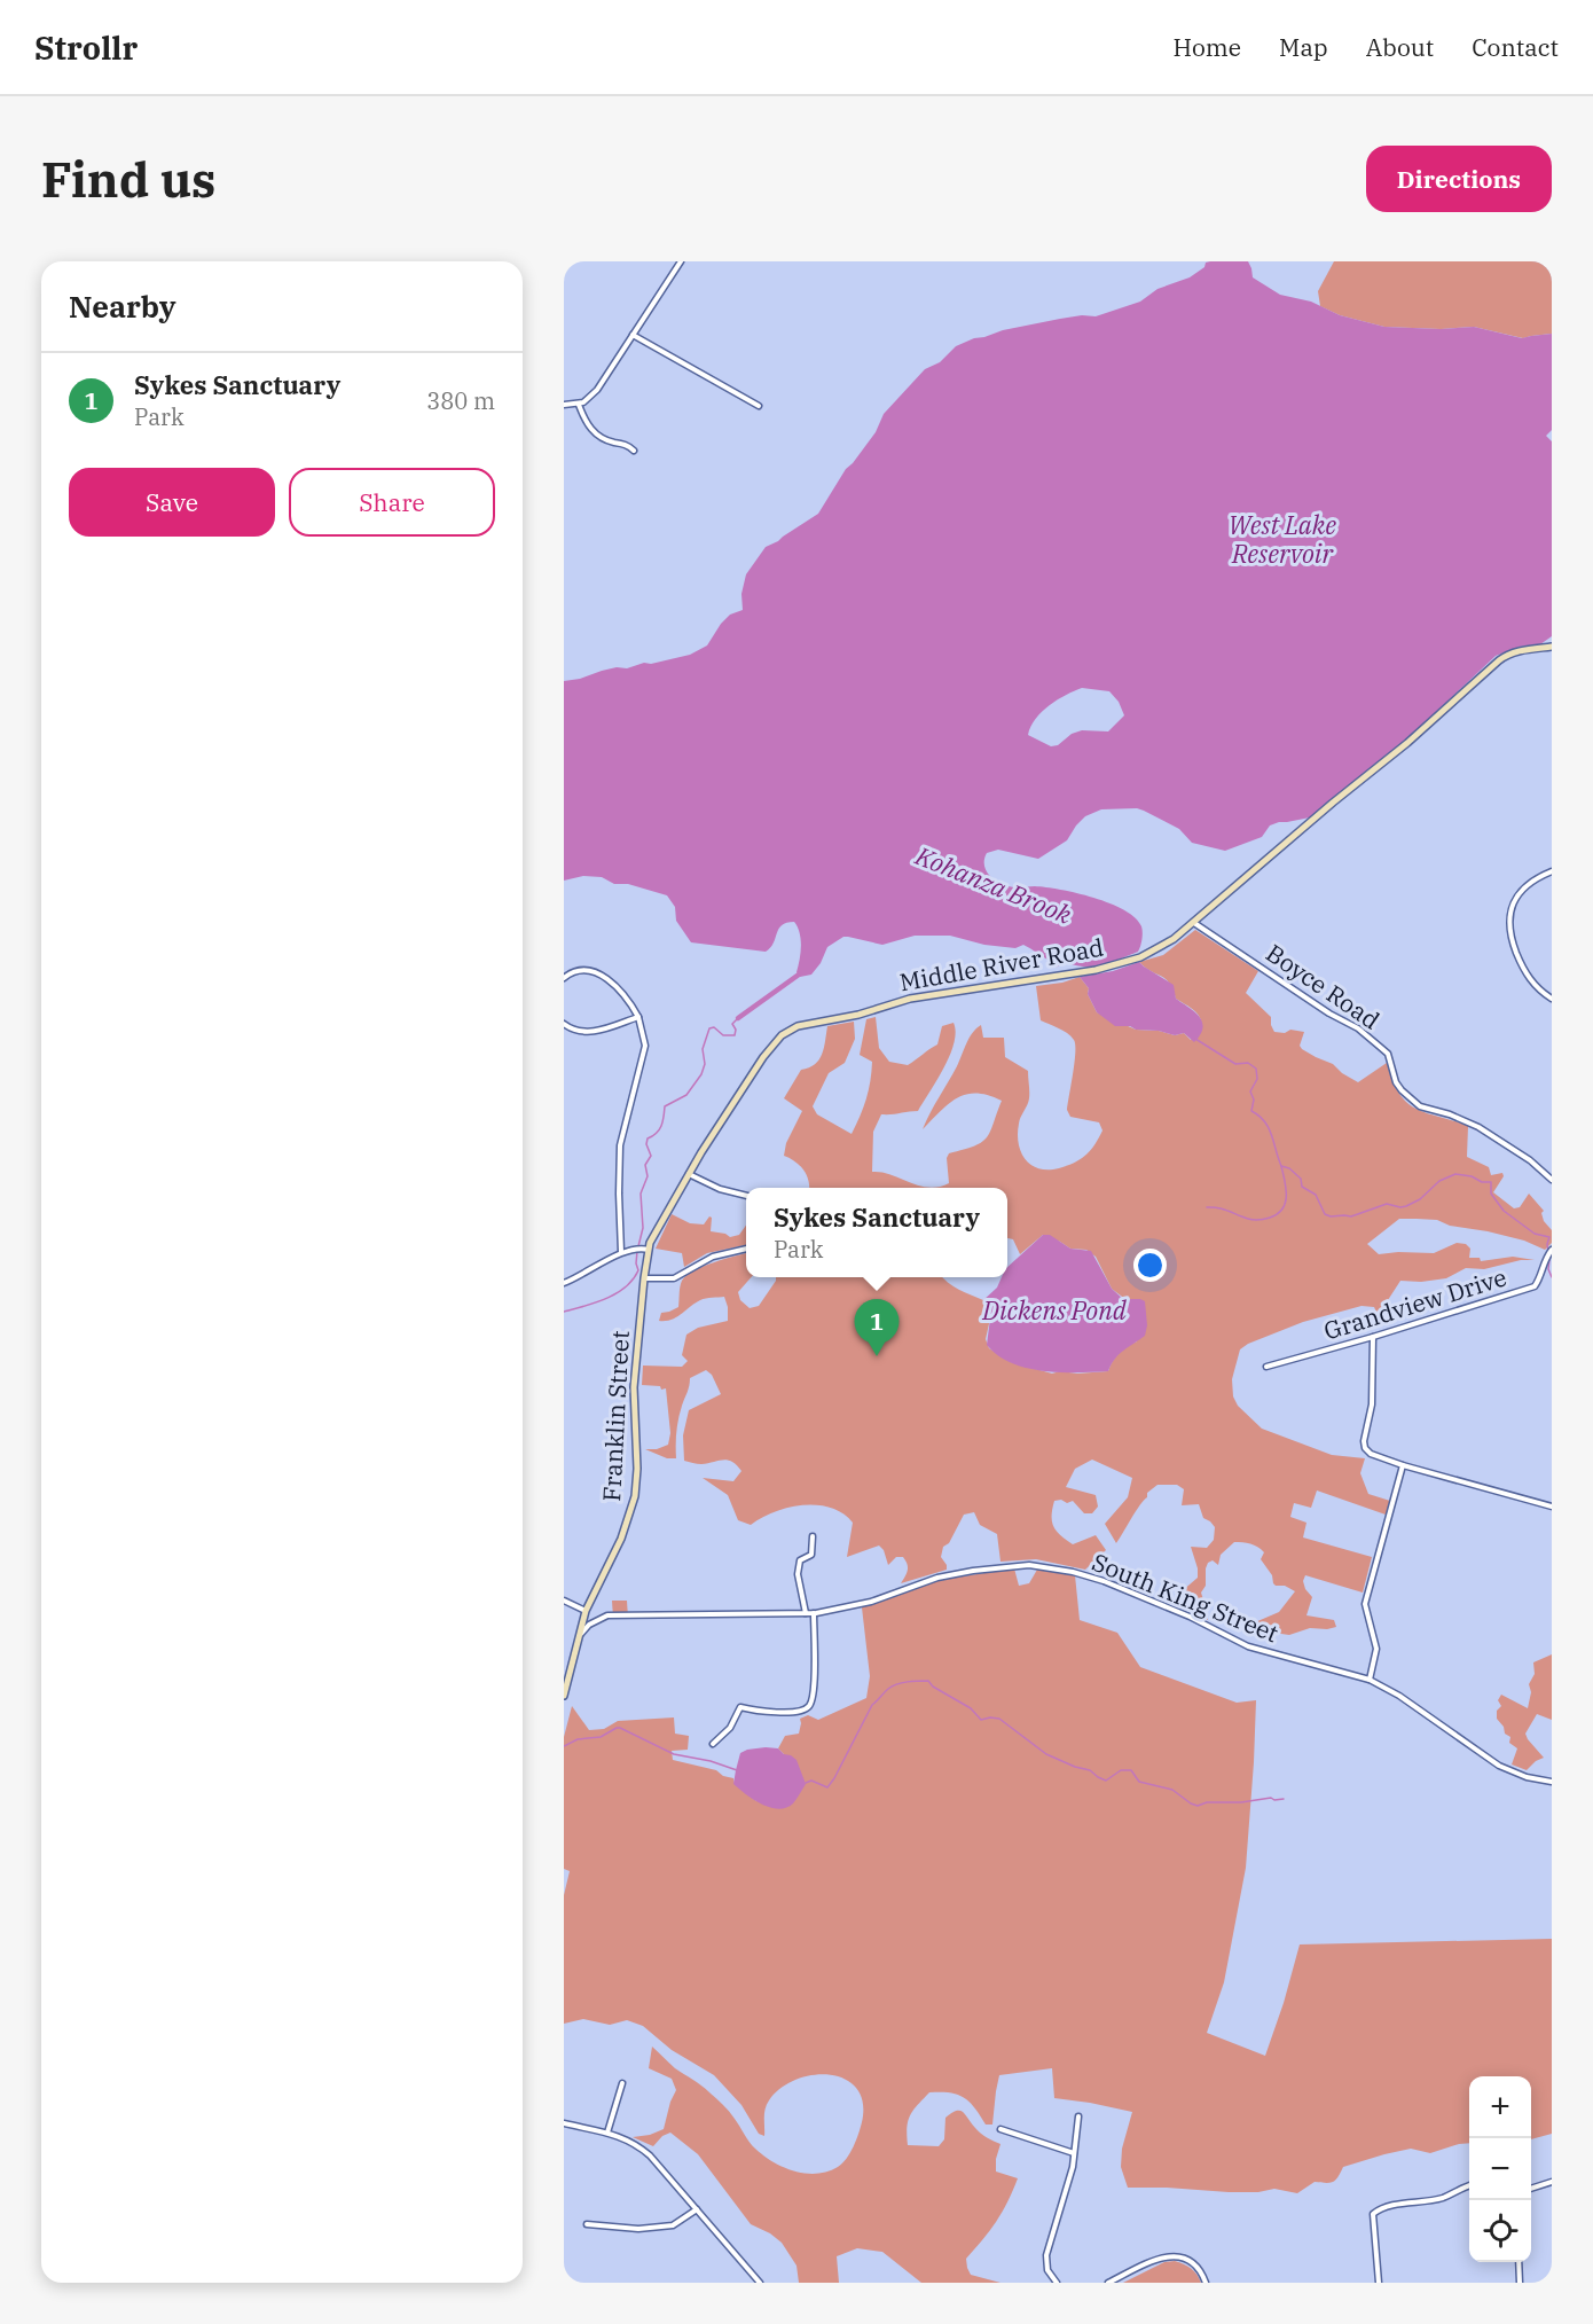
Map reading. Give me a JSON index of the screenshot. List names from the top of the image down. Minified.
{"streets":{"main road":["Middle River Road","Franklin Street"],"street":["Boyce Road","Grandview Drive","South King Street"]},"crossings":[["Middle River Road","Boyce Road"],["Middle River Road","Franklin Street"],["Franklin Street","South King Street"]],"water":["West Lake Reservoir","Kohanza Brook","Dickens Pond"],"page":{"header":"Strollr","nav":["Home","Map","About","Contact"],"buttons":["Directions",["Save","Share"]],"title":"Find us","heading":"Nearby","list":[{"mark":"1","name":"Sykes Sanctuary","note":"Park","value":"380 m"}],"popup":["Sykes Sanctuary","Park"],"pins":"1","map_buttons":["+","−"]}}
